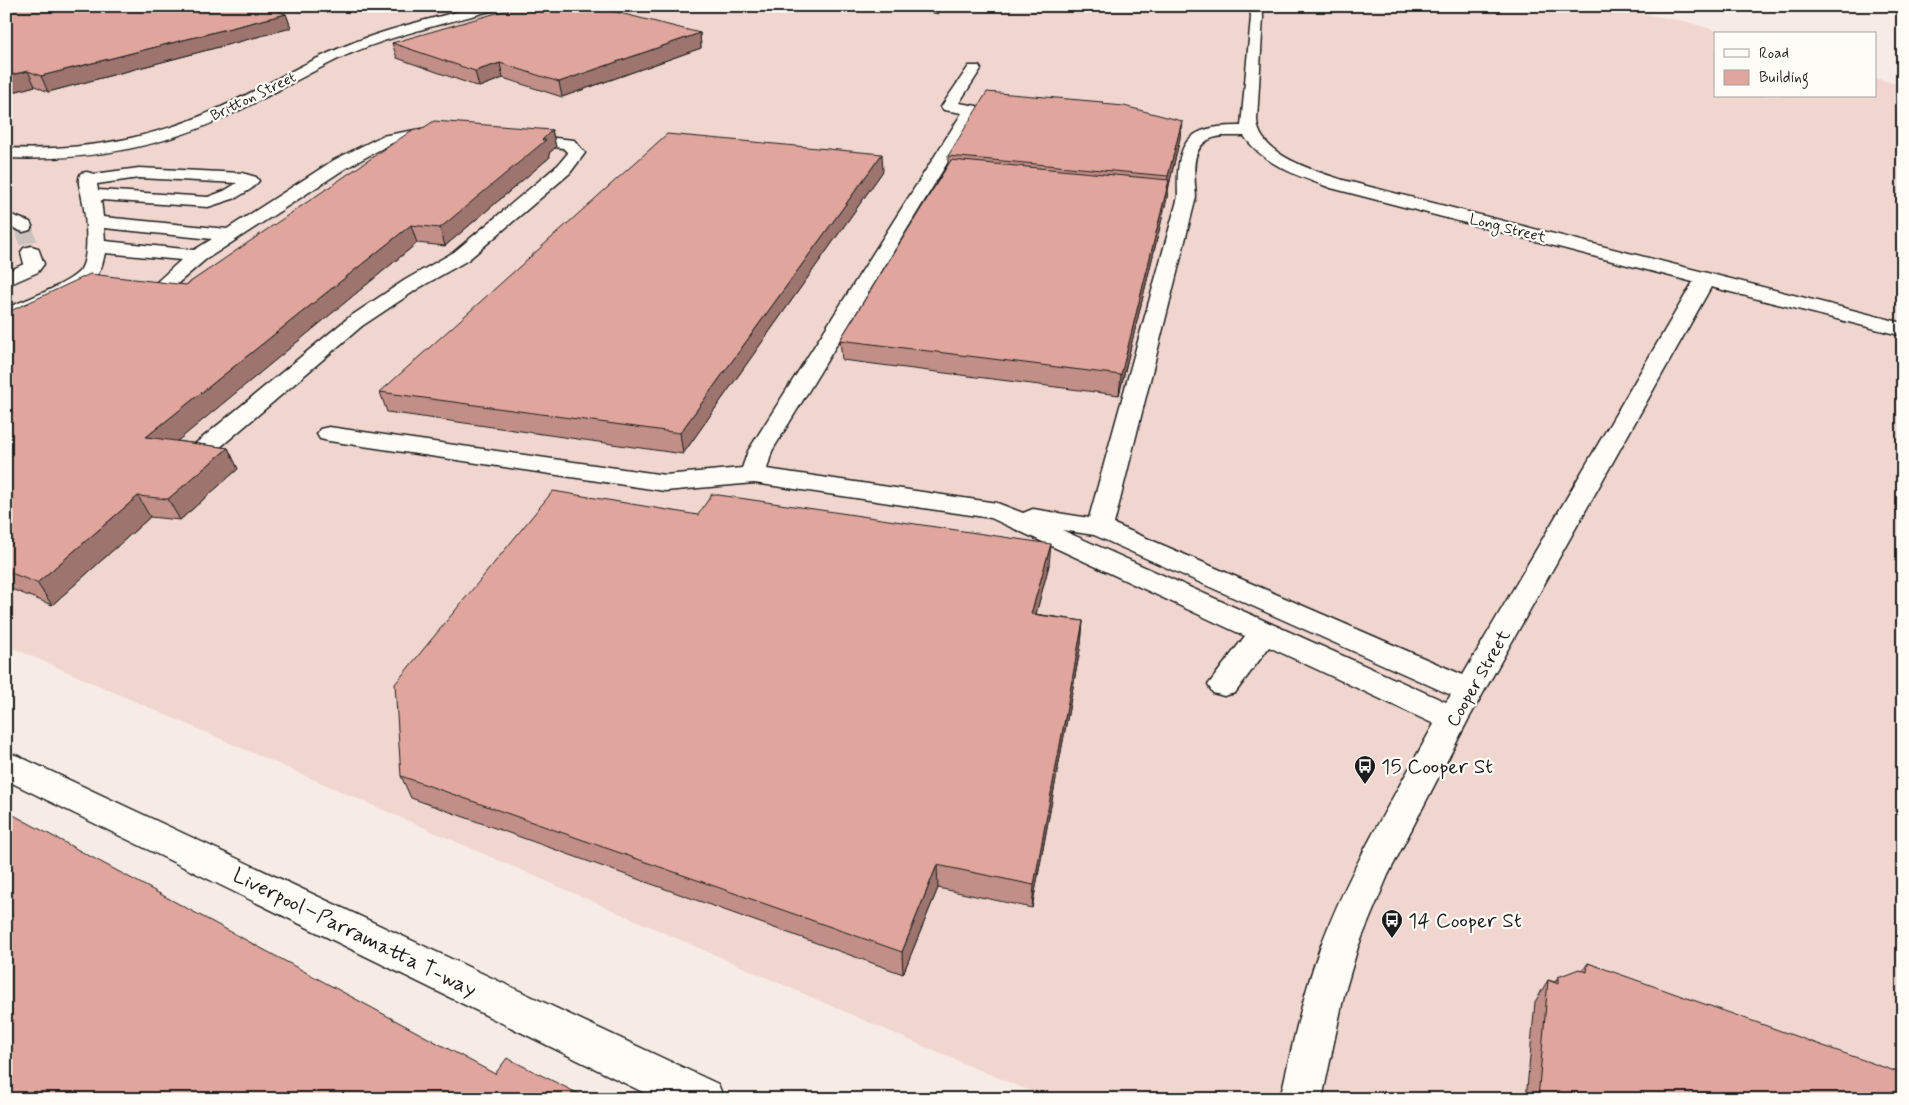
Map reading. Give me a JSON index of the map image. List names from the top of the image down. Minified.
{"streets":{"street":["Britton Street","Long Street","Cooper Street","Liverpool–Parramatta T-way"]},"crossings":[["Long Street","Cooper Street"]],"places":{"bus stop":["15 Cooper St","14 Cooper St"]},"legend":["Road","Building"]}
